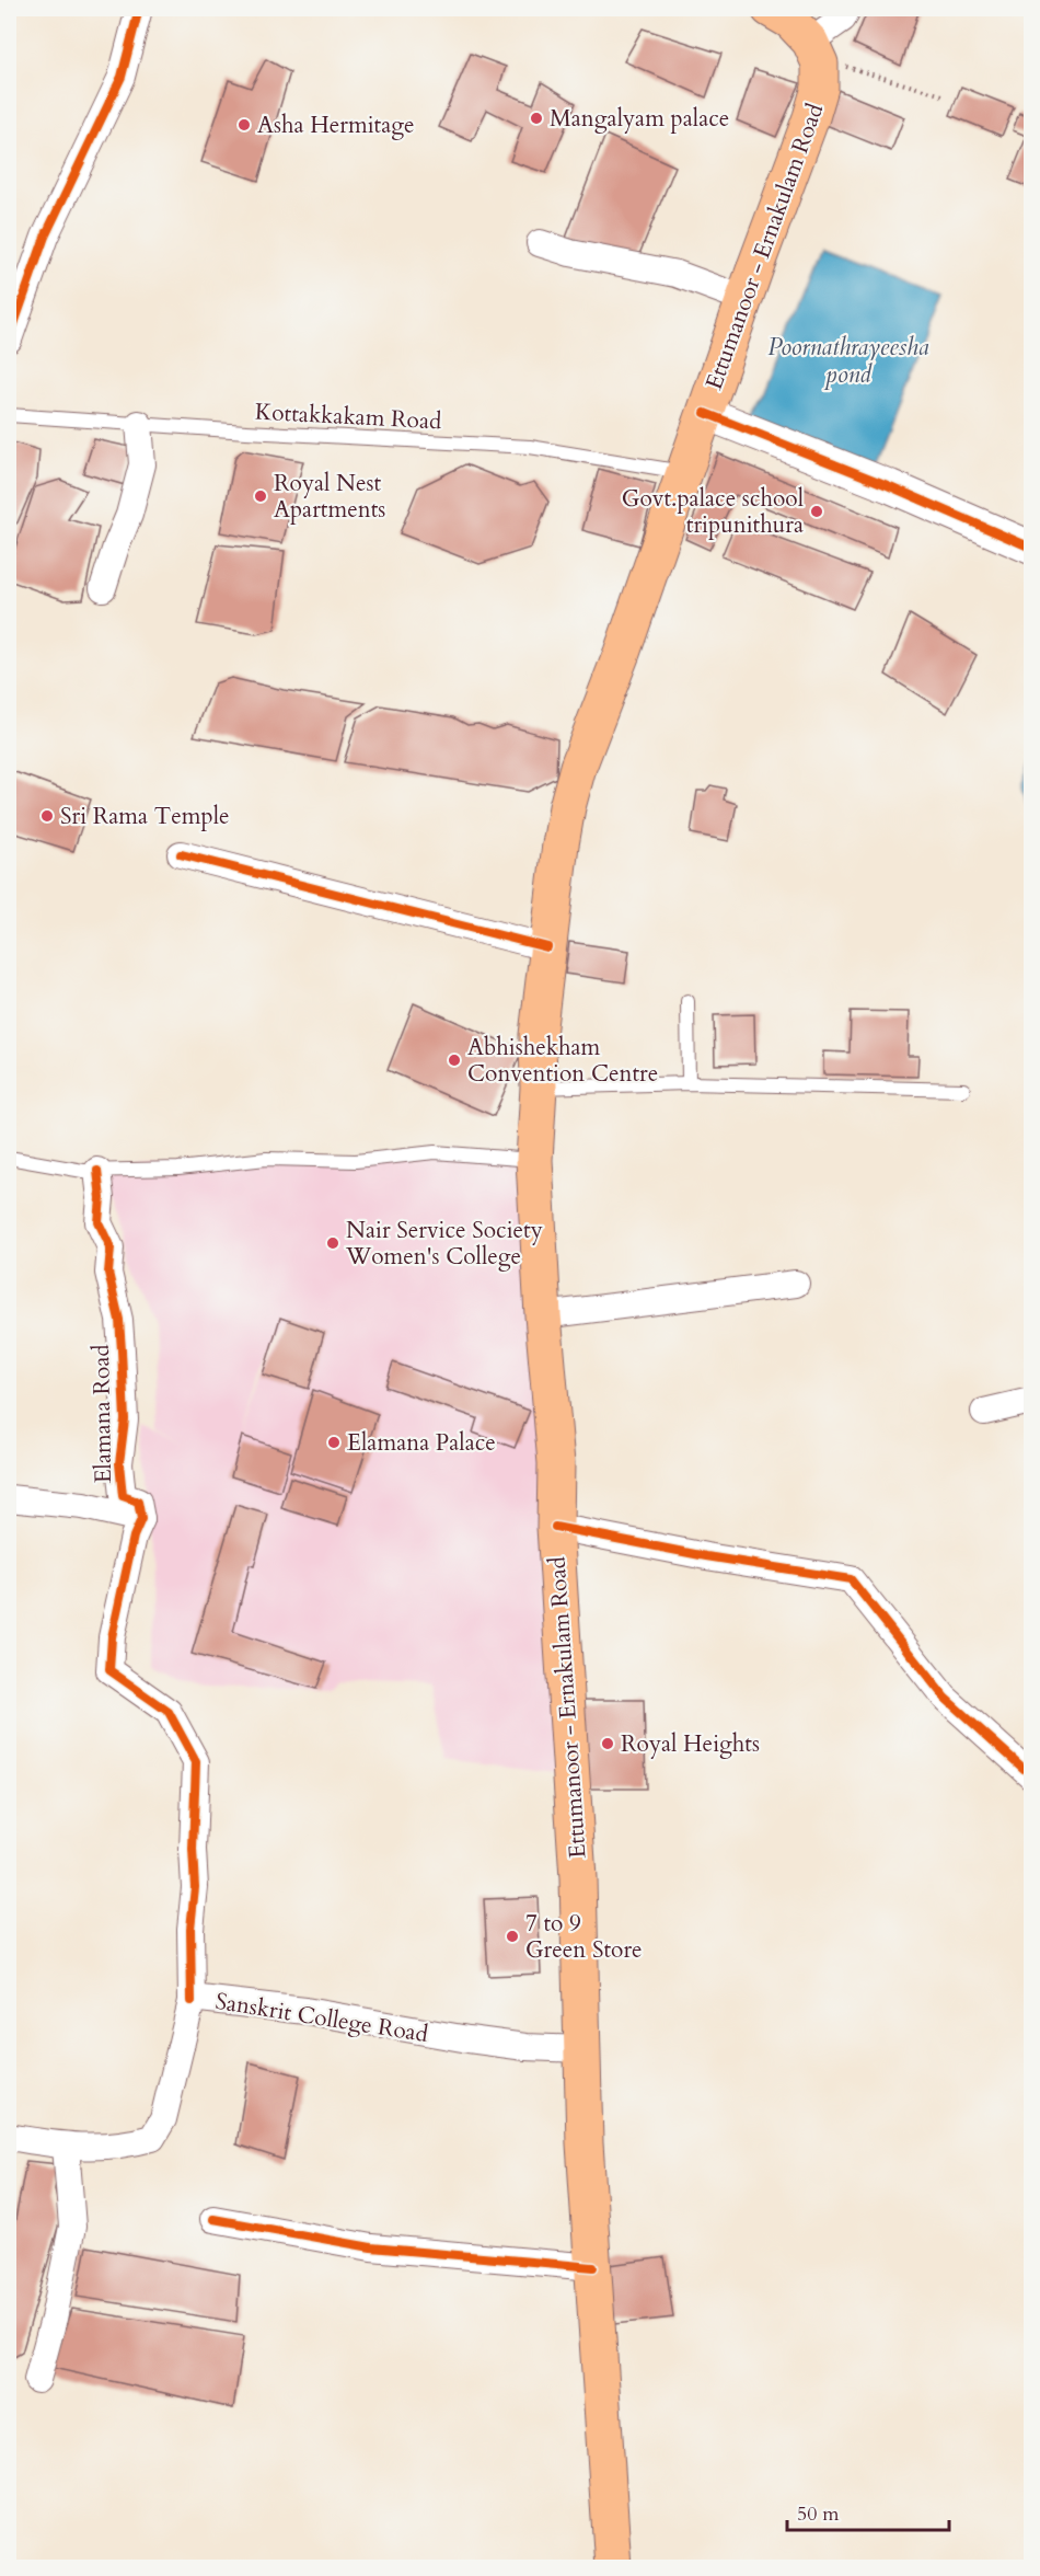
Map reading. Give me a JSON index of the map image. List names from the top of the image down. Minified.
{"streets":{"main road":["Ettumanoor - Ernakulam Road"],"street":["Elamana Road","Sanskrit College Road"],"lane":["Kottakkakam Road"]},"crossings":[["Ettumanoor - Ernakulam Road","Kottakkakam Road"],["Ettumanoor - Ernakulam Road","Sanskrit College Road"]],"water":["Poornathrayeesha pond"],"places":["Mangalyam palace","Asha Hermitage","Royal Nest Apartments","Govt.palace school tripunithura","Sri Rama Temple","Abhishekham Convention Centre","Nair Service Society Women's College","Elamana Palace","Royal Heights","7 to 9 Green Store"],"scale_bar":"50 m"}
